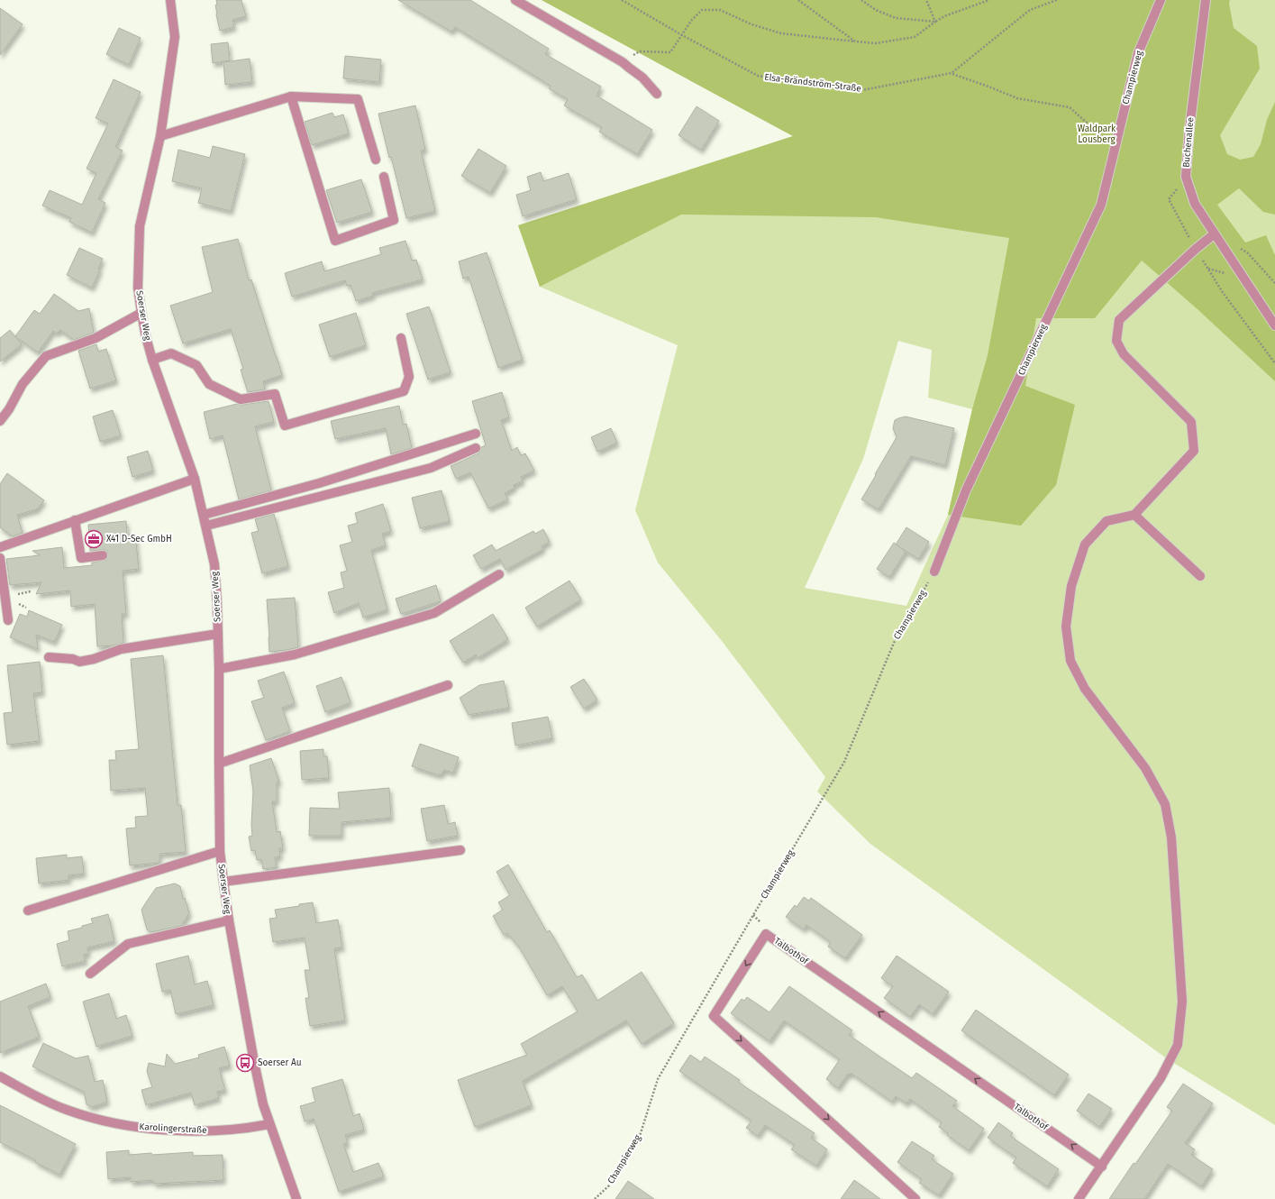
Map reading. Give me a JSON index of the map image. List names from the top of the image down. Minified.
{"streets":{"street":["Champierweg","Buchenallee","Soerser Weg","Talbothof","Karolingerstraße"],"path":["Elsa-Brändström-Straße"]},"crossings":[["Soerser Weg","Karolingerstraße"]],"parks":["Waldpark Lousberg"],"places":{"office":["X41 D-Sec GmbH"],"bus stop":["Soerser Au"]}}
